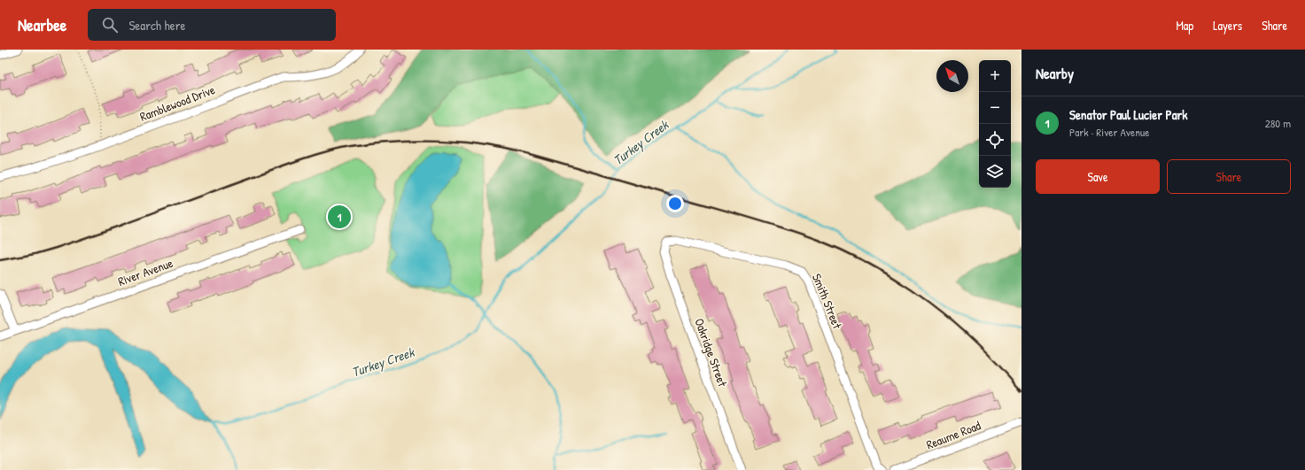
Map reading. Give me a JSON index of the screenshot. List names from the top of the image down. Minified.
{"streets":{"street":["Ramblewood Drive","River Avenue","Smith Street","Oakridge Street","Reaume Road"]},"crossings":[["Smith Street","Oakridge Street"]],"water":["Turkey Creek"],"north":"top left","page":{"header":"Nearbee","search":"Search here","nav":["Map","Layers","Share"],"heading":"Nearby","map_buttons":["+","−"],"list":[{"mark":"1","name":"Senator Paul Lucier Park","note":"Park · River Avenue","value":"280 m"}],"buttons":["Save","Share"],"pins":"1"}}
